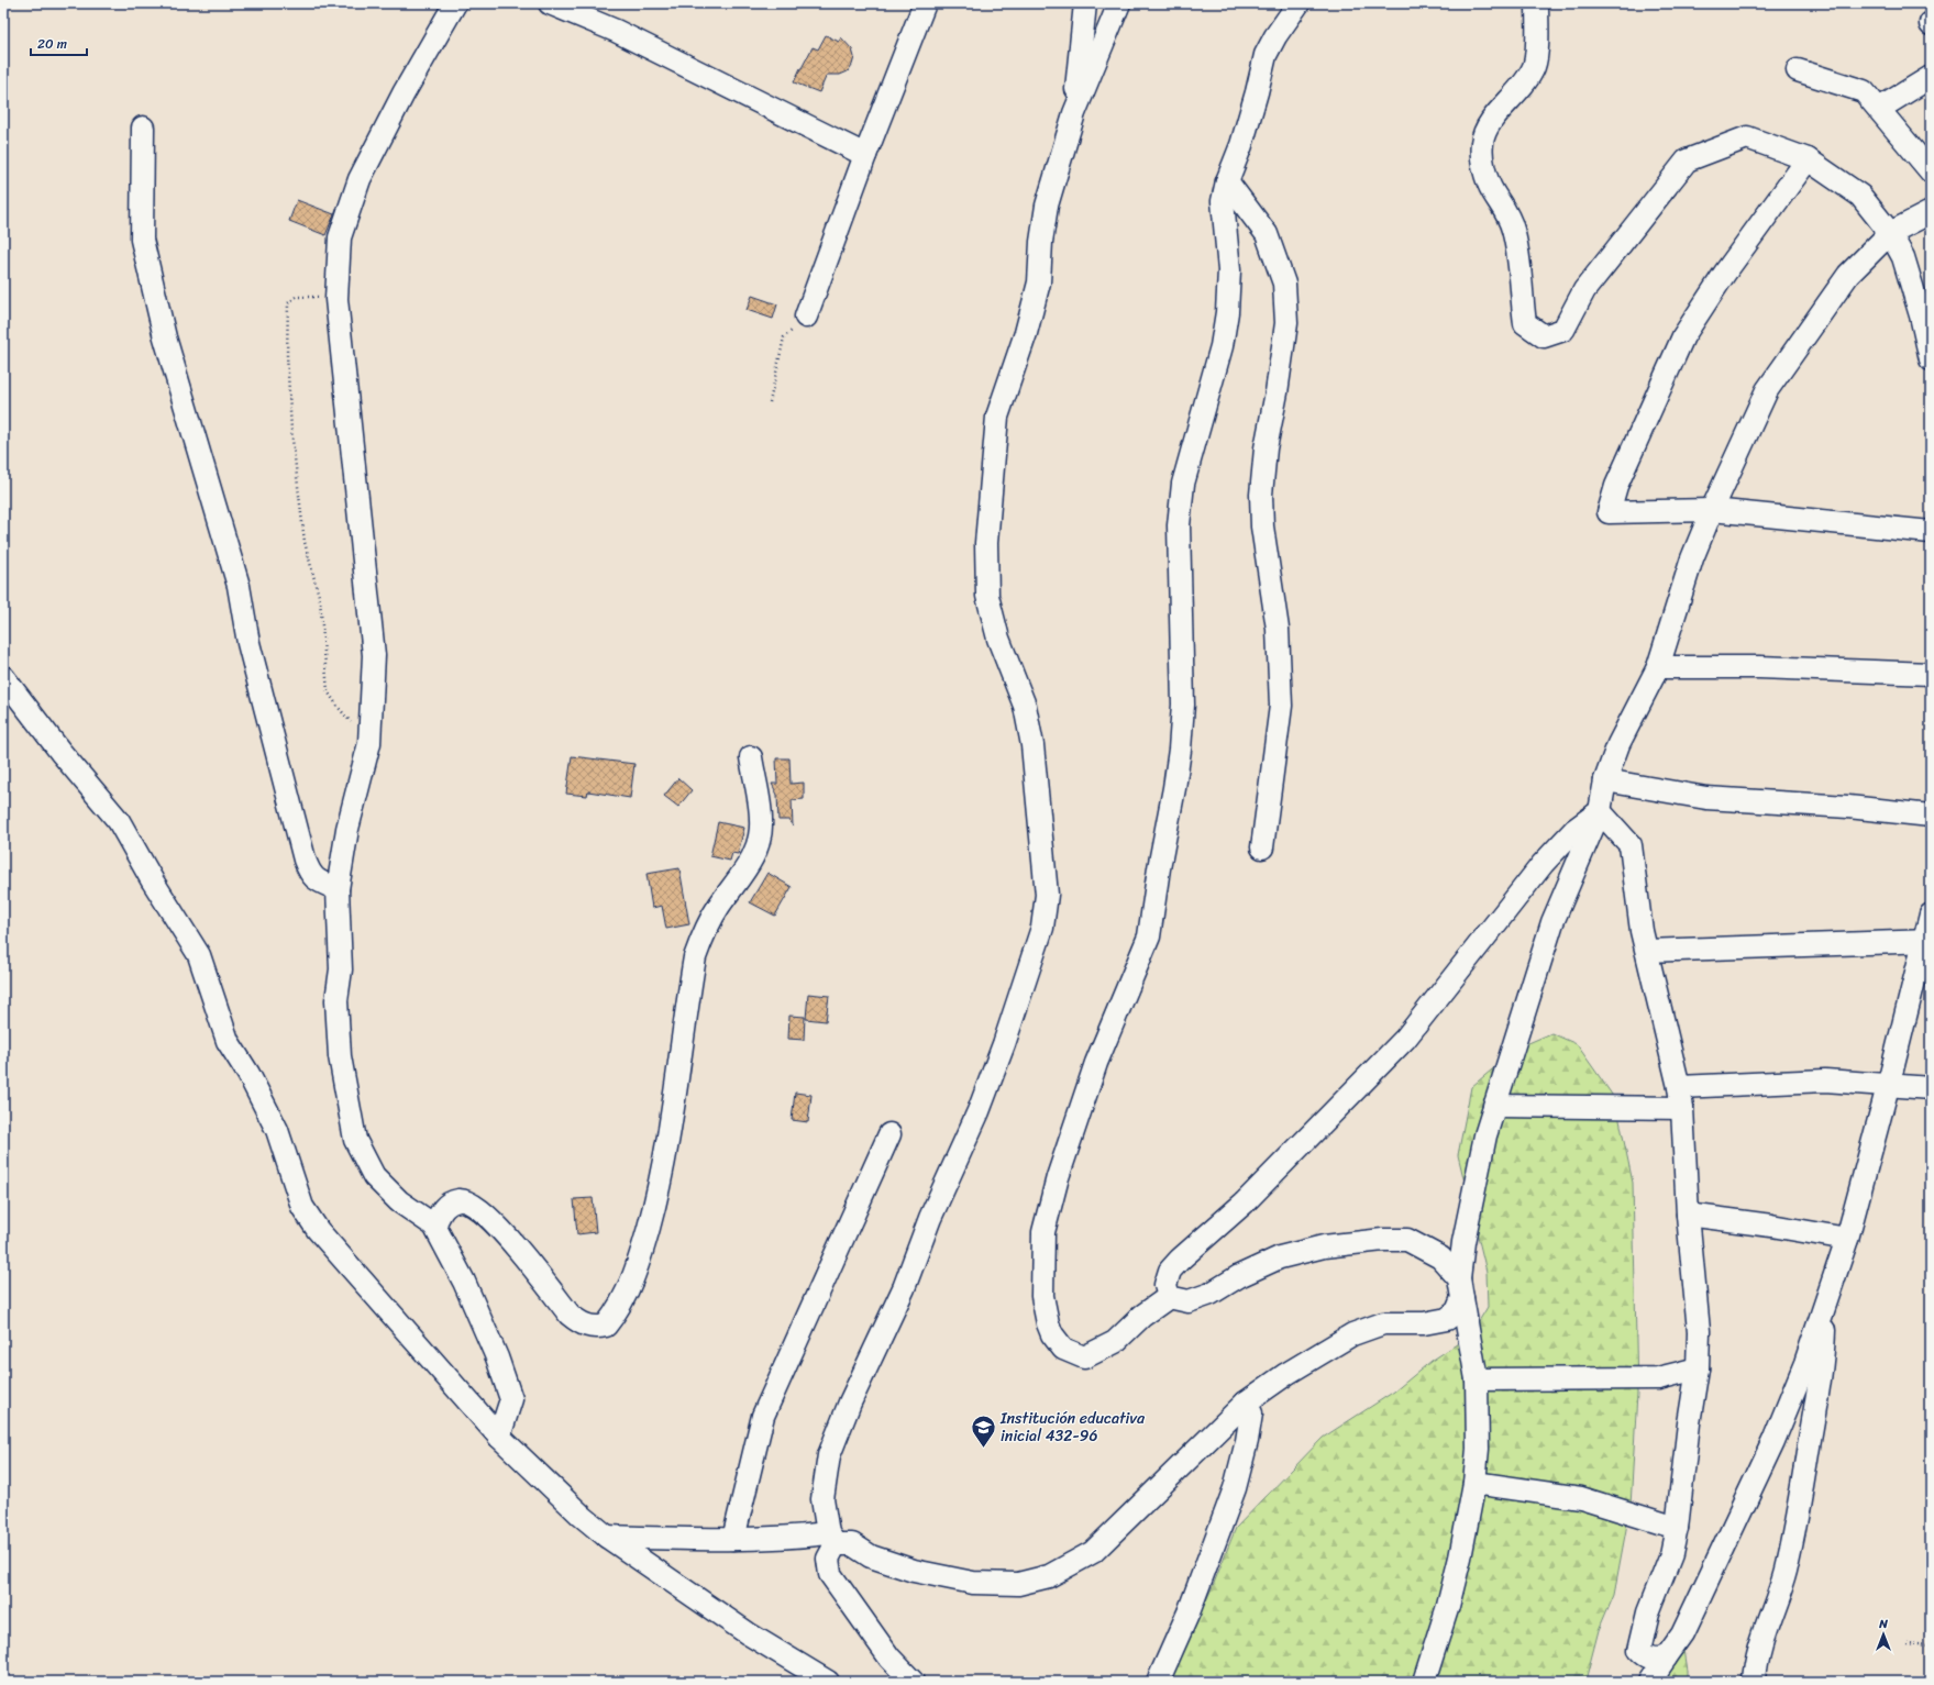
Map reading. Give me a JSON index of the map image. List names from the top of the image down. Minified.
{"places":{"school or university":["Institución educativa inicial 432-96"]},"scale_bar":"20 m","north":"top"}
